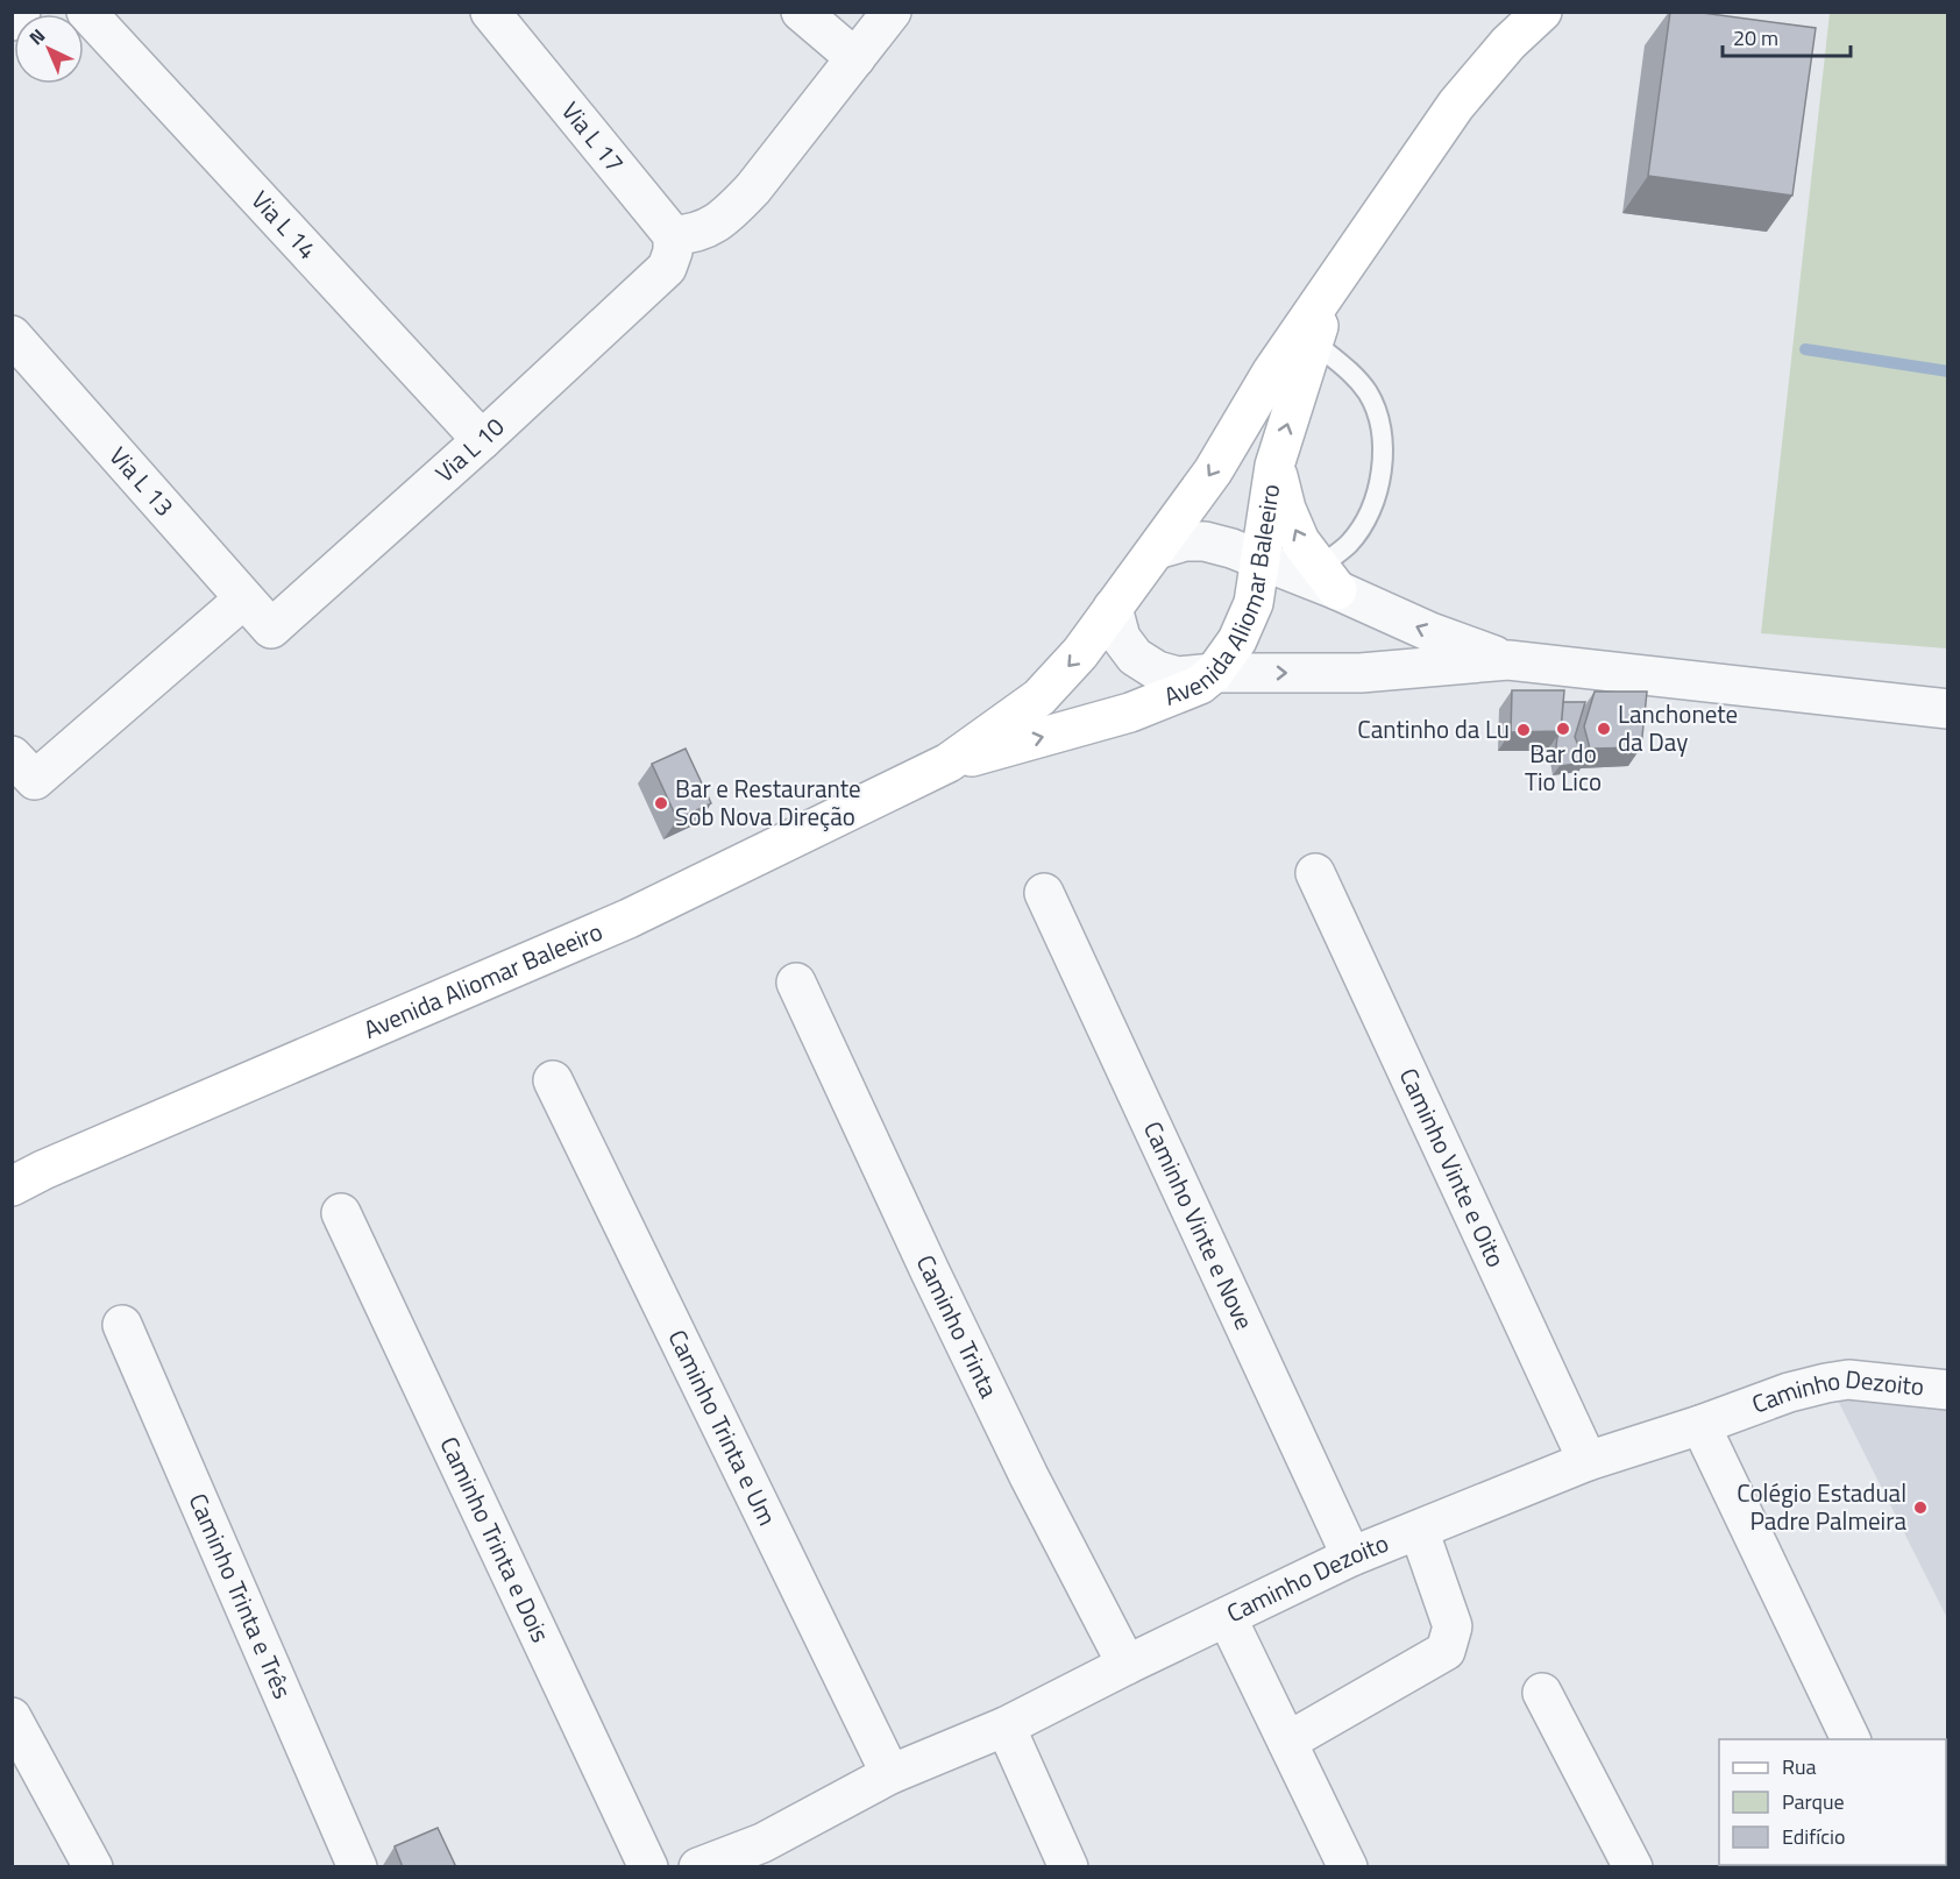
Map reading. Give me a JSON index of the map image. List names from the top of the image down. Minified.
{"streets":{"main road":["Avenida Aliomar Baleeiro"],"street":["Via L 17","Via L 14","Via L 10","Via L 13","Caminho Vinte e Oito","Caminho Vinte e Nove","Caminho Trinta","Caminho Dezoito","Caminho Trinta e Um","Caminho Trinta e Dois","Caminho Trinta e Três"]},"crossings":[["Via L 17","Via L 10"],["Via L 14","Via L 10"],["Via L 10","Via L 13"],["Caminho Vinte e Oito","Caminho Dezoito"],["Caminho Vinte e Nove","Caminho Dezoito"],["Caminho Trinta","Caminho Dezoito"],["Caminho Dezoito","Caminho Trinta e Um"]],"places":["Bar do Tio Lico","Lanchonete da Day","Cantinho da Lu","Bar e Restaurante Sob Nova Direção","Colégio Estadual Padre Palmeira"],"legend":["Rua","Parque","Edifício"],"scale_bar":"20 m","north":"top left"}
